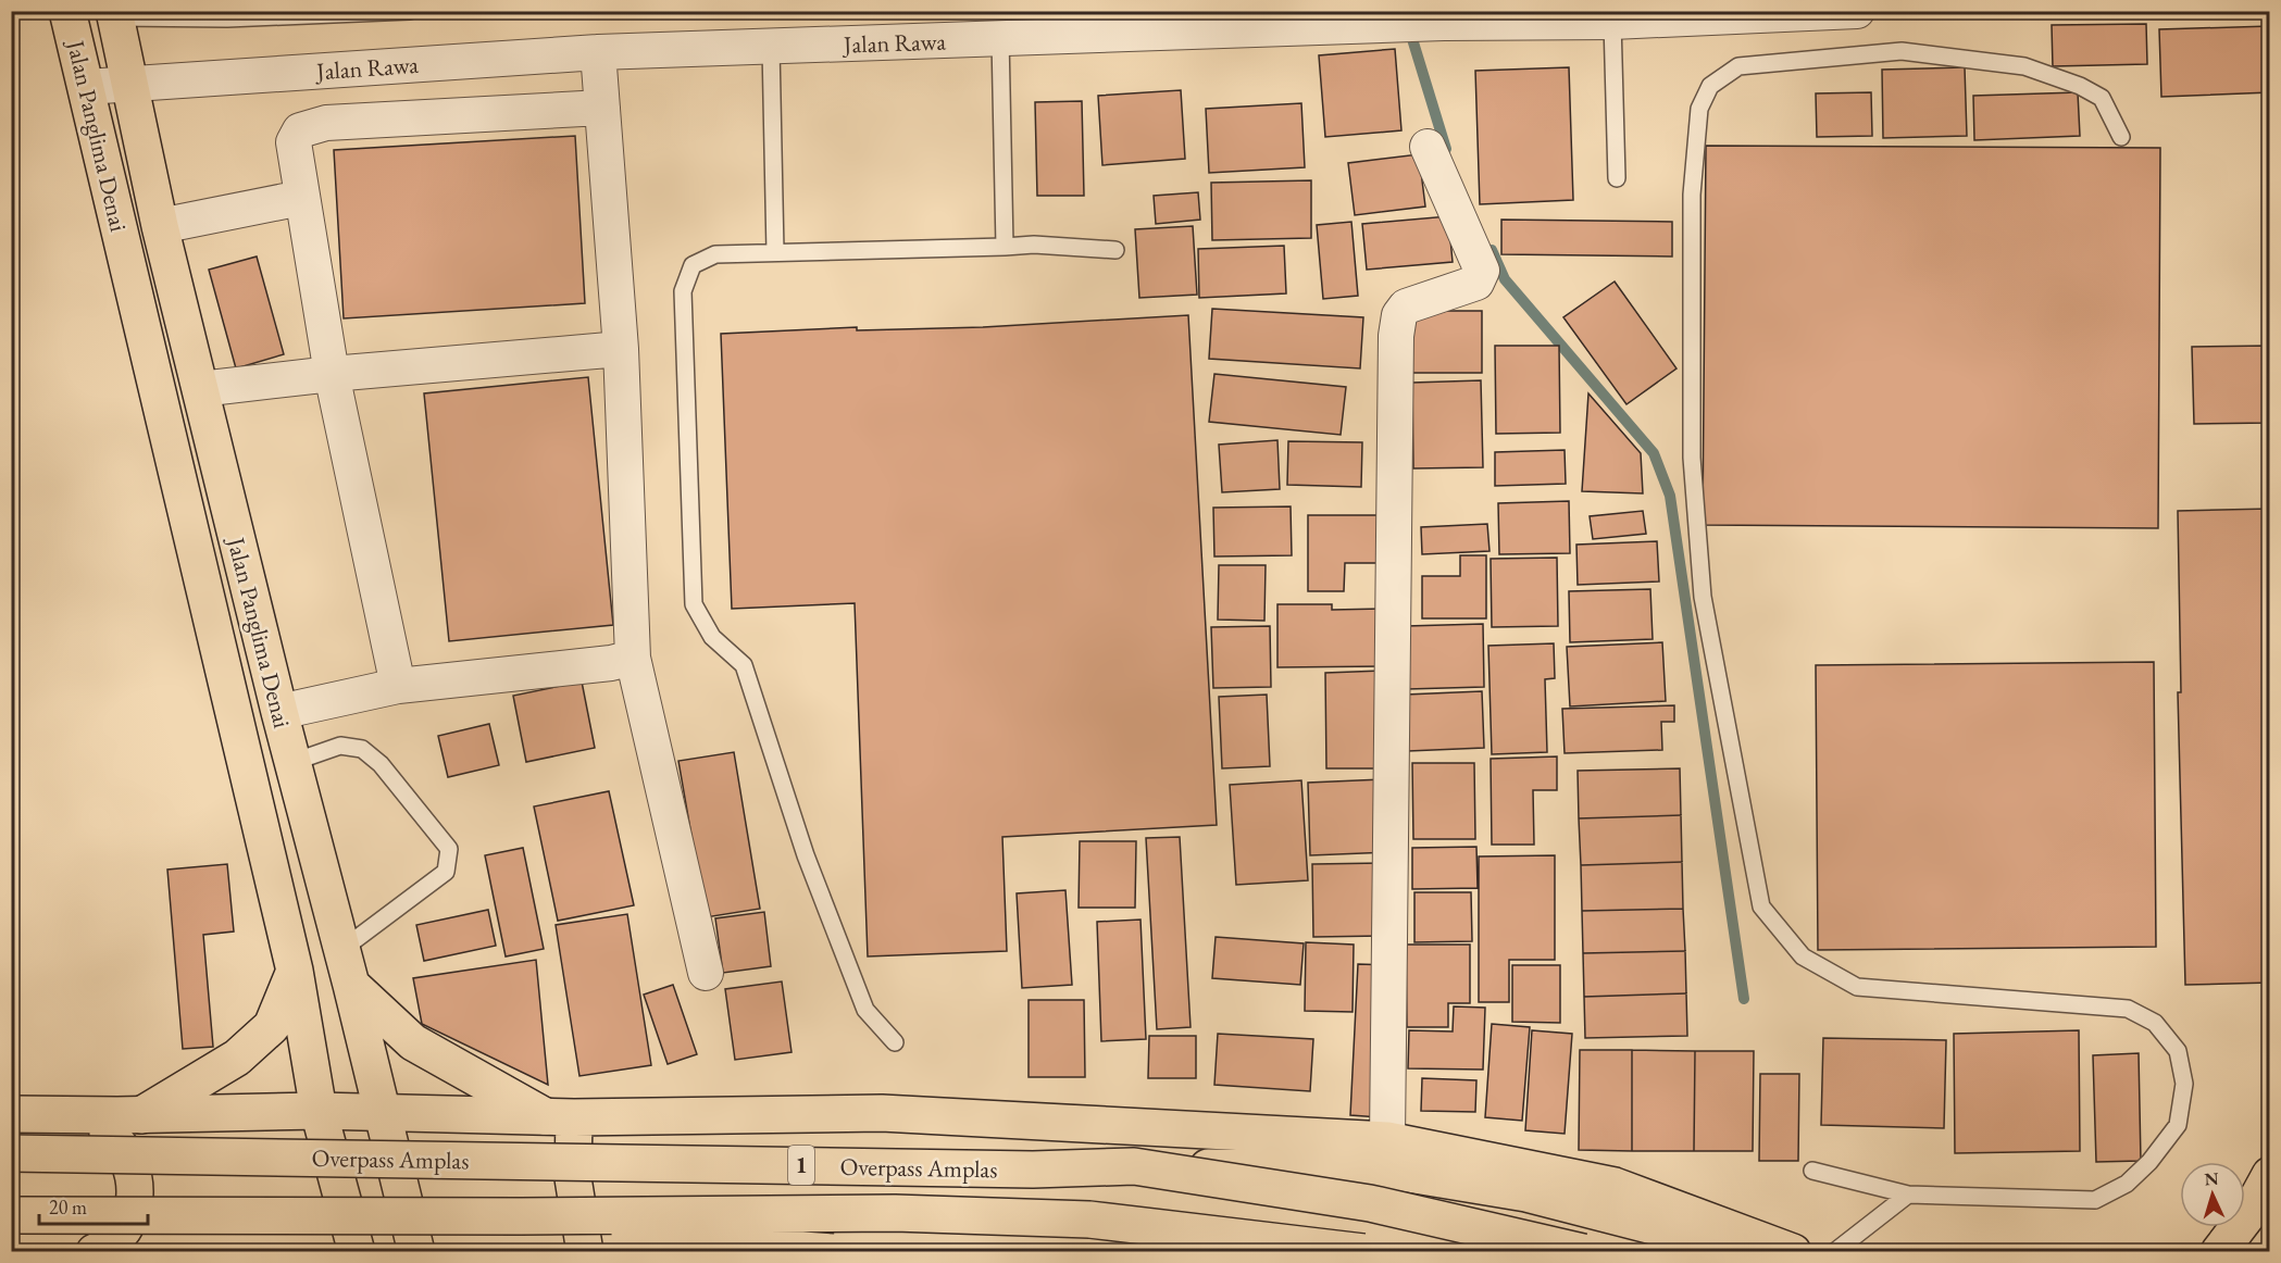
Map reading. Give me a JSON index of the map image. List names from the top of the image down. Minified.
{"streets":{"main road":["Jalan Panglima Denai","Overpass Amplas","1"],"street":["Jalan Rawa"]},"crossings":[["Jalan Rawa","Jalan Panglima Denai"]],"scale_bar":"20 m","north":"top"}
